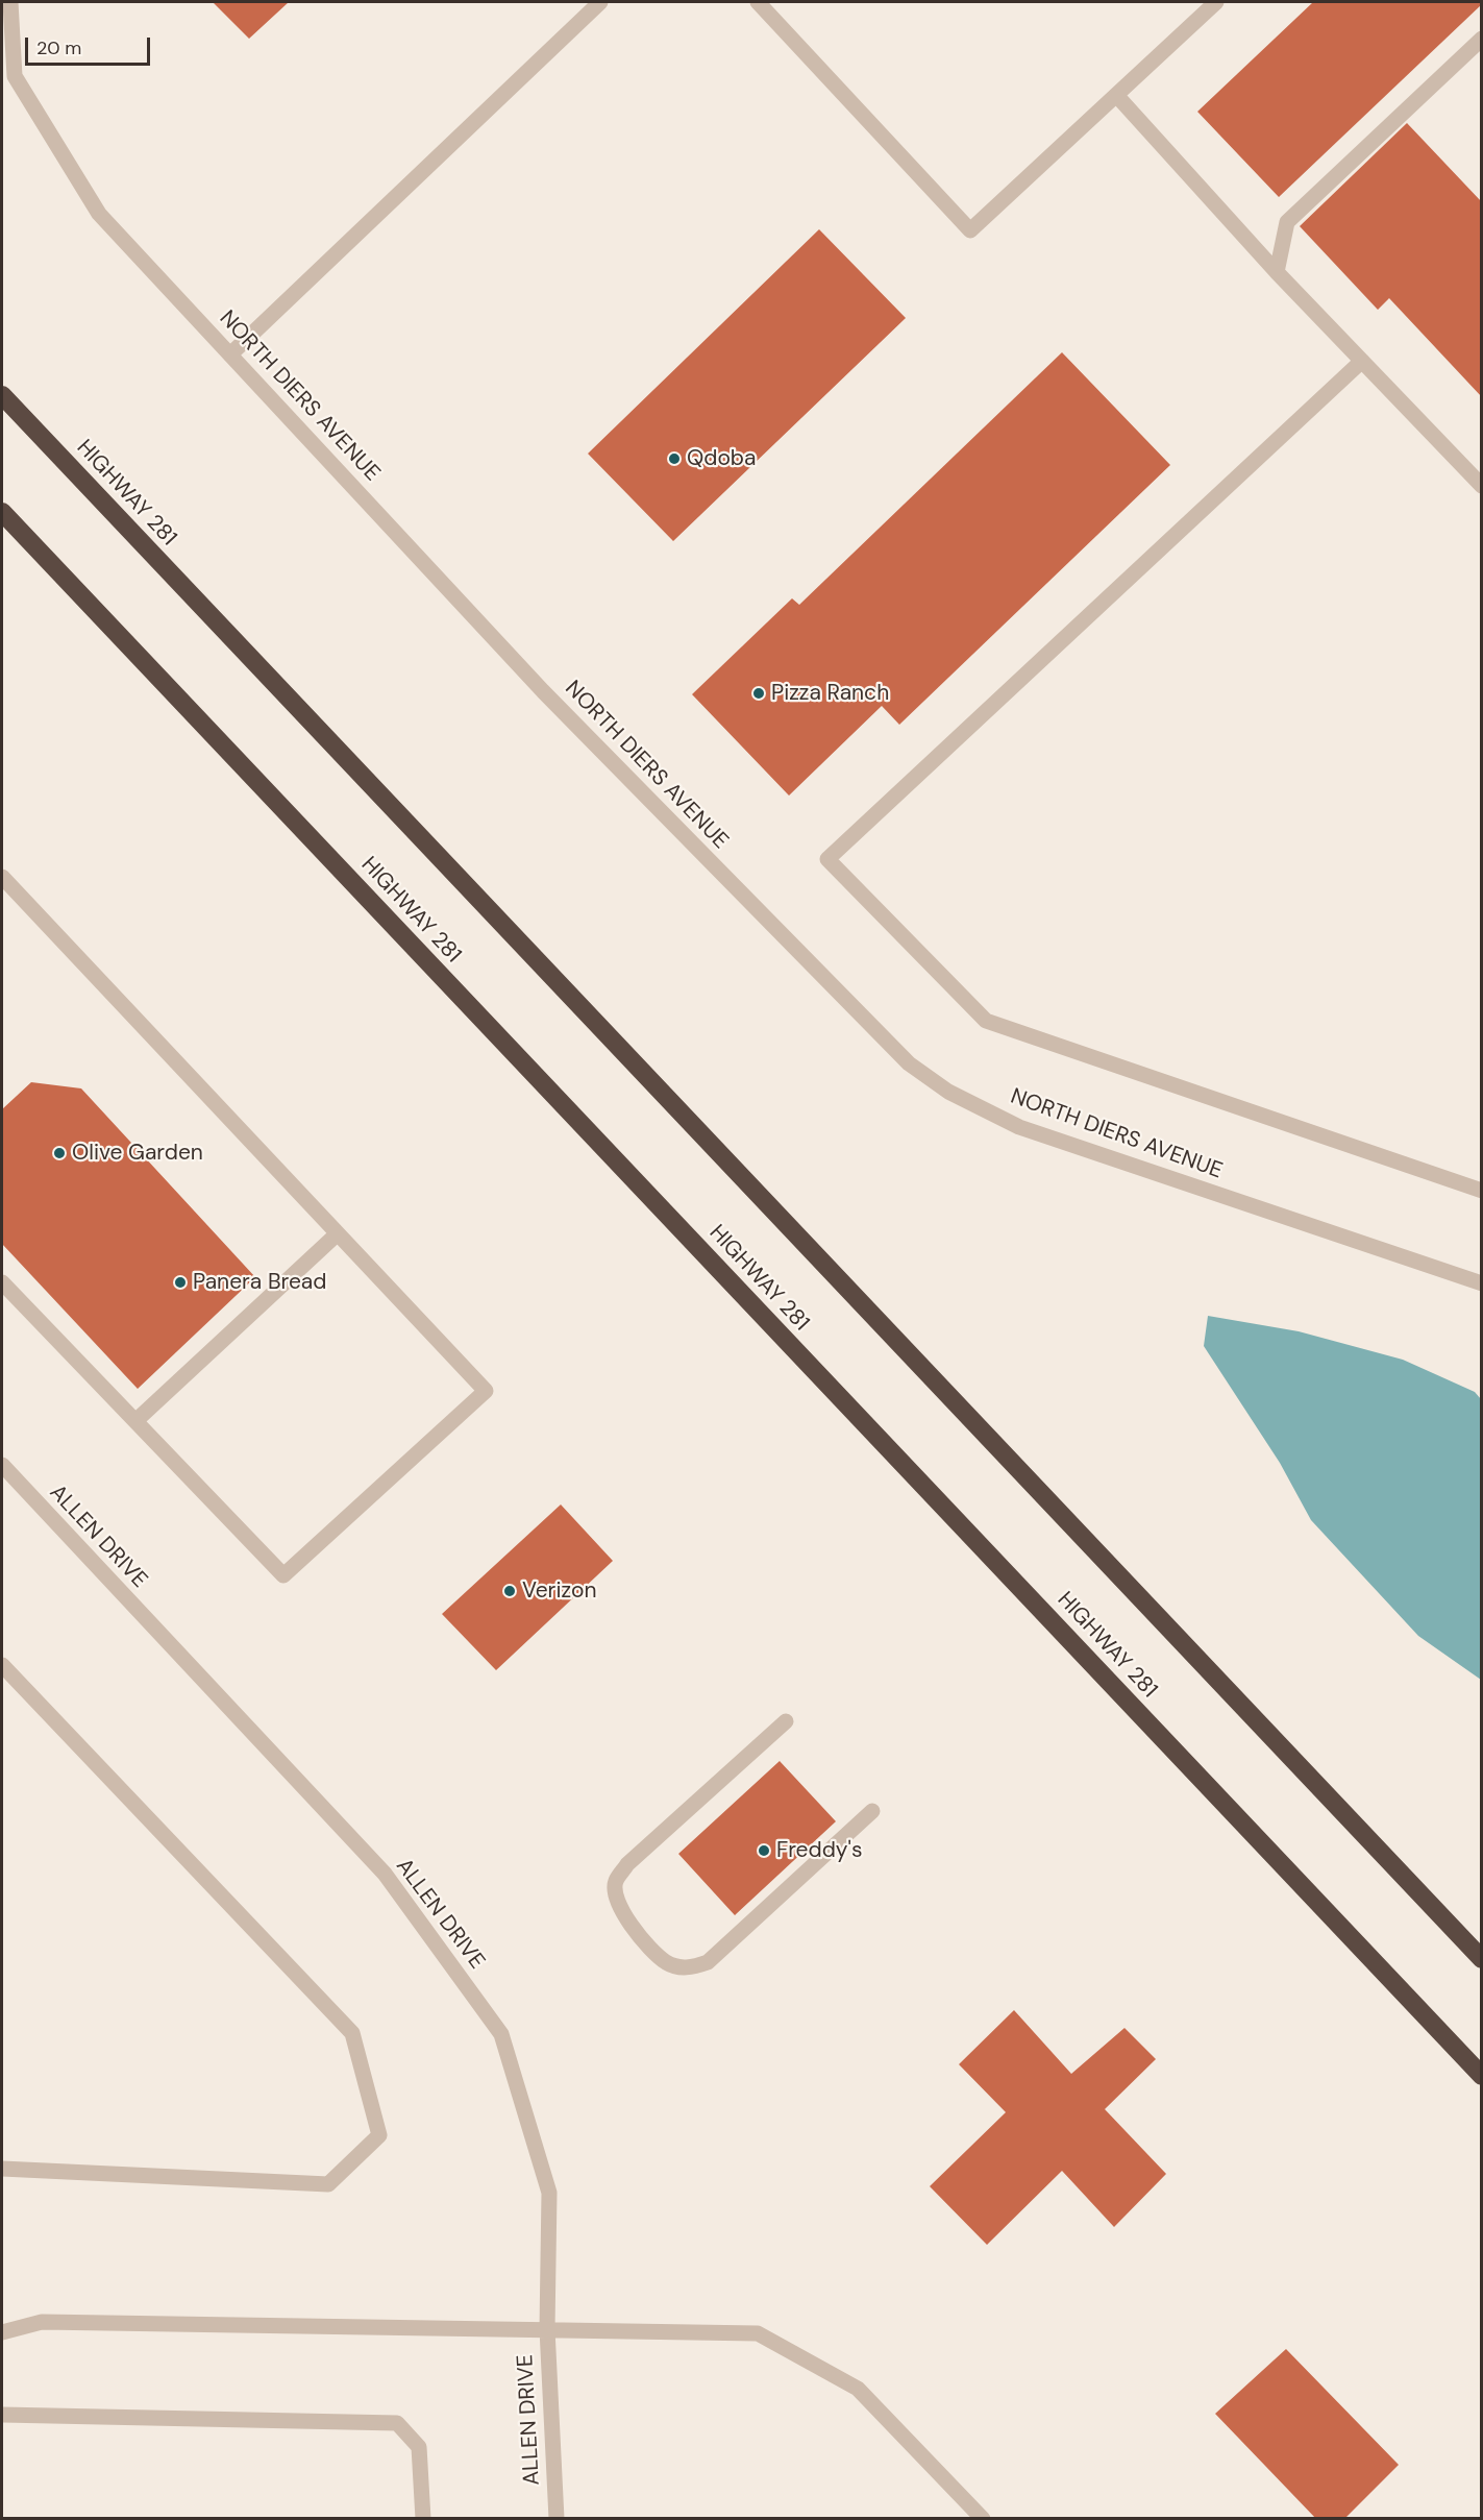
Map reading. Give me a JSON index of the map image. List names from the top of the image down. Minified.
{"streets":{"highway":["HIGHWAY 281"],"street":["NORTH DIERS AVENUE","ALLEN DRIVE"]},"places":["Qdoba","Pizza Ranch","Olive Garden","Panera Bread","Verizon","Freddy's"],"scale_bar":"20 m"}
